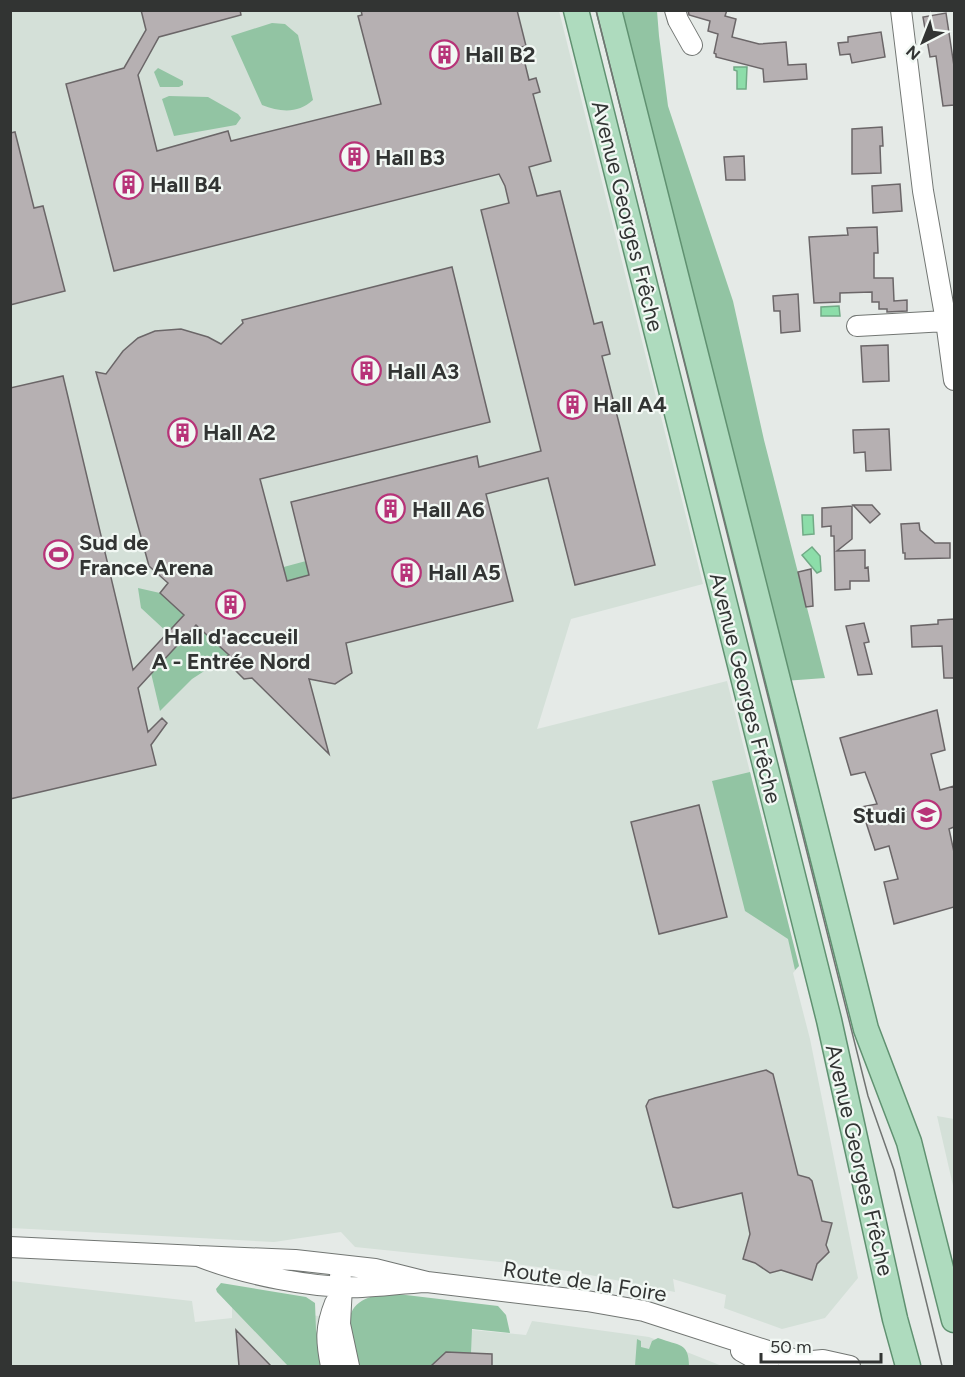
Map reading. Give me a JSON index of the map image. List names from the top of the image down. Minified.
{"streets":{"main road":["Avenue Georges Frêche"],"street":["Route de la Foire"]},"places":{"building":["Hall B2","Hall B3","Hall B4","Hall A3","Hall A4","Hall A2","Hall A6","Hall A5","Hall d'accueil A - Entrée Nord"],"sports":["Sud de France Arena"],"school or university":["Studi"]},"scale_bar":"50 m","north":"bottom left"}
